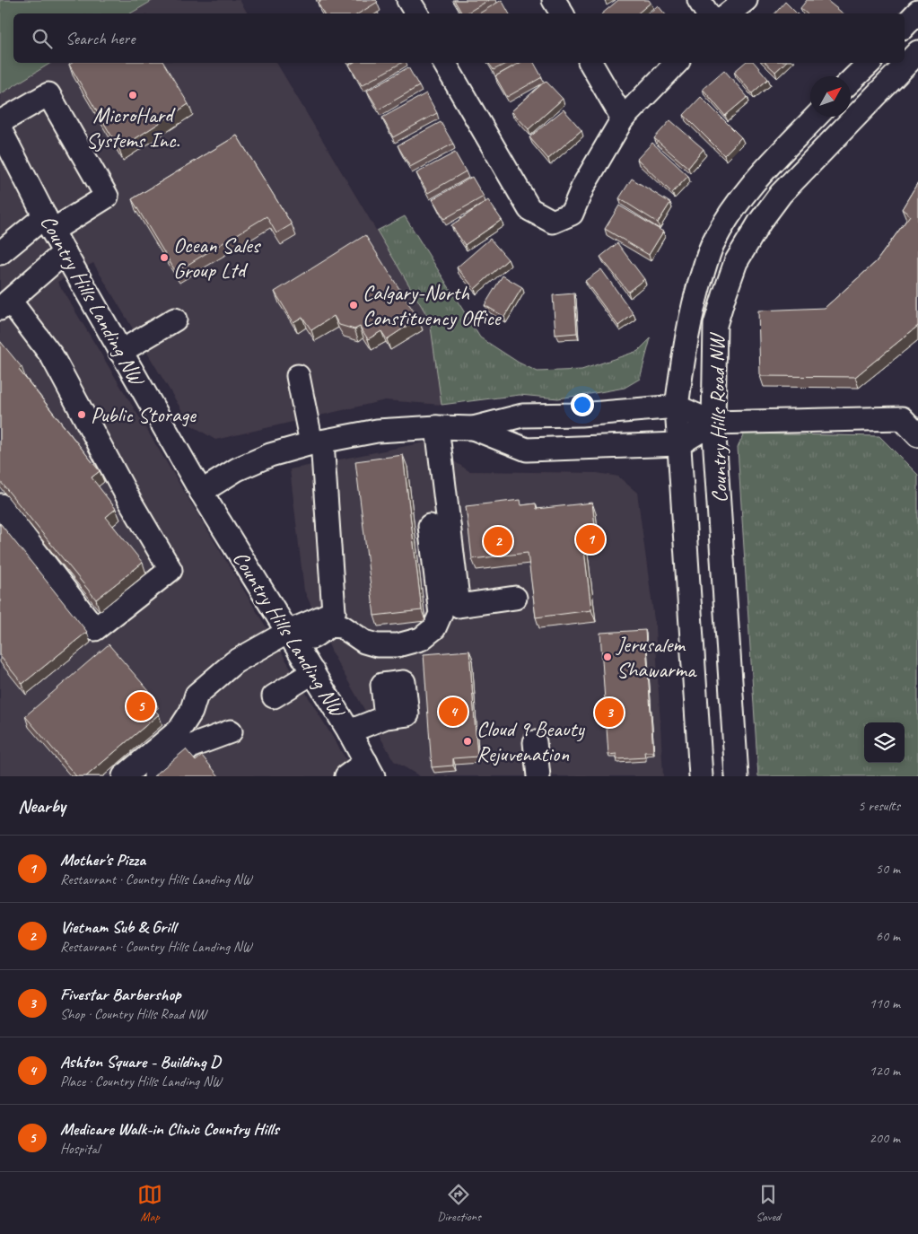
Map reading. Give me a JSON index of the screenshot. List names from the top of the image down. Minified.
{"streets":{"street":["Country Hills Landing NW","Country Hills Road NW"]},"places":["MicroHard Systems Inc.","Ocean Sales Group Ltd","Calgary-North Constituency Office","Public Storage","Jerusalem Shawarma","Cloud 9 Beauty Rejuvenation"],"north":"top right","page":{"search":"Search here","pins":["1","2","5","4","3"],"heading":["Nearby","5 results"],"list":[{"mark":"1","name":"Mother's Pizza","note":"Restaurant · Country Hills Landing NW","value":"50 m"},{"mark":"2","name":"Vietnam Sub & Grill","note":"Restaurant · Country Hills Landing NW","value":"60 m"},{"mark":"3","name":"Fivestar Barbershop","note":"Shop · Country Hills Road NW","value":"110 m"},{"mark":"4","name":"Ashton Square - Building D","note":"Place · Country Hills Landing NW","value":"120 m"},{"mark":"5","name":"Medicare Walk-in Clinic Country Hills","note":"Hospital","value":"200 m"}],"nav":["Map","Directions","Saved"]}}
